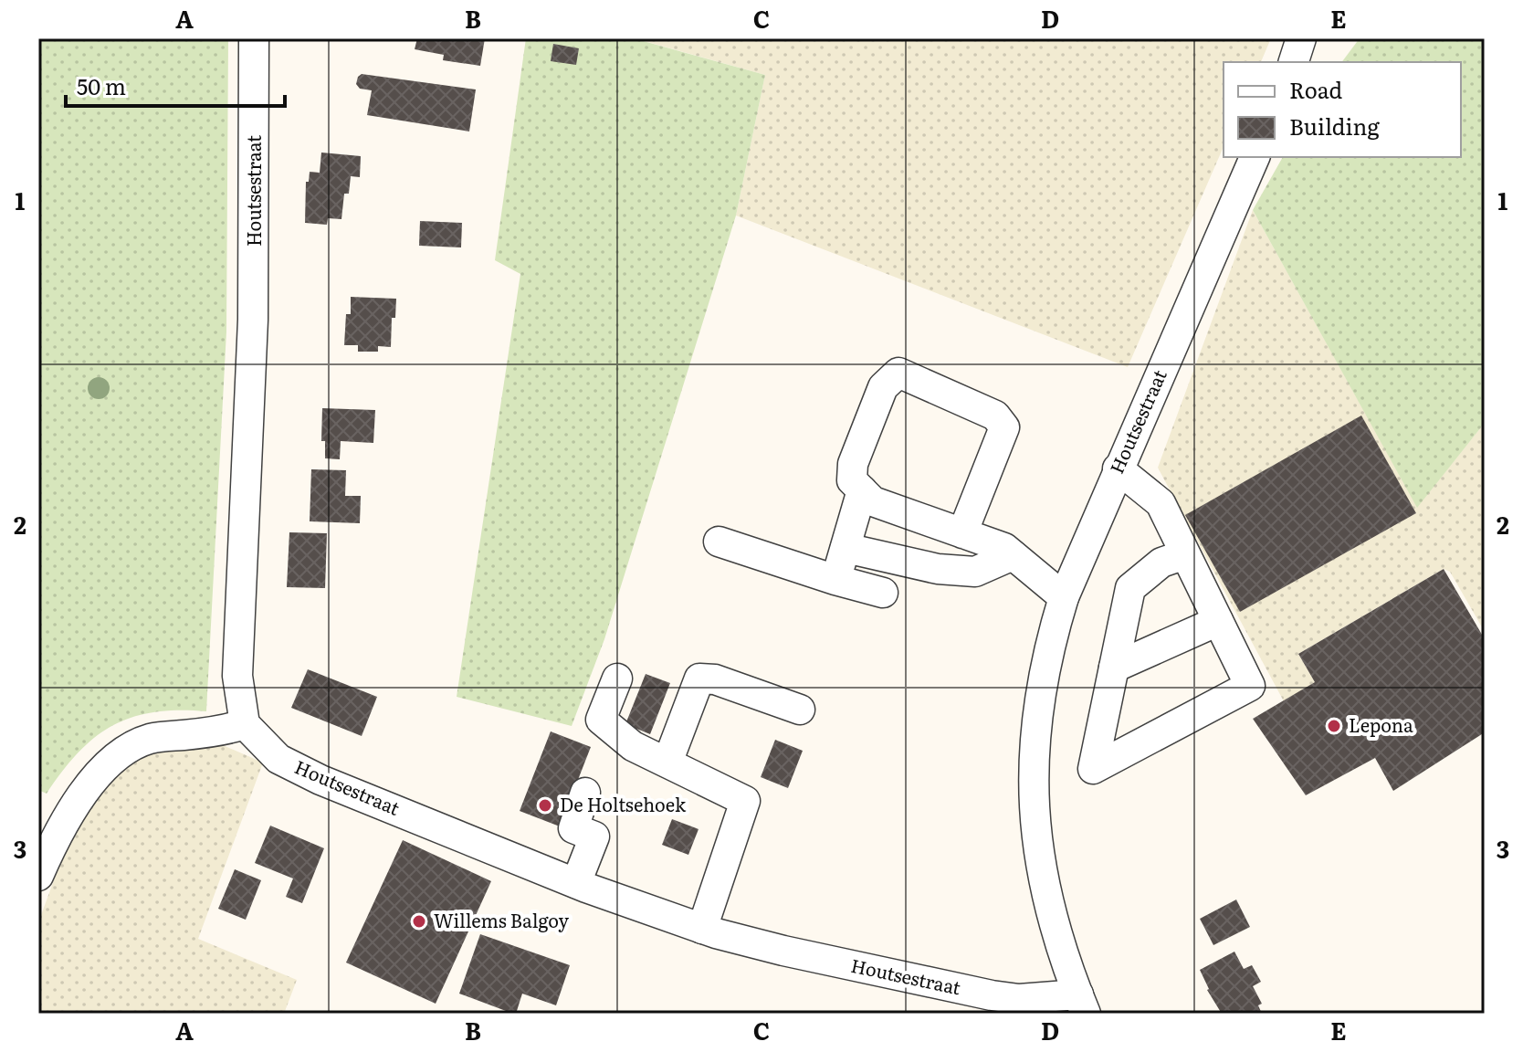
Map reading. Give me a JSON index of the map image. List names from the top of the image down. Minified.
{"streets":{"street":["Houtsestraat"]},"places":["Lepona","De Holtsehoek","Willems Balgoy"],"legend":["Road","Building"],"scale_bar":"50 m","grid":{"columns":["A","B","C","D","E"],"rows":["1","2","3"]}}
